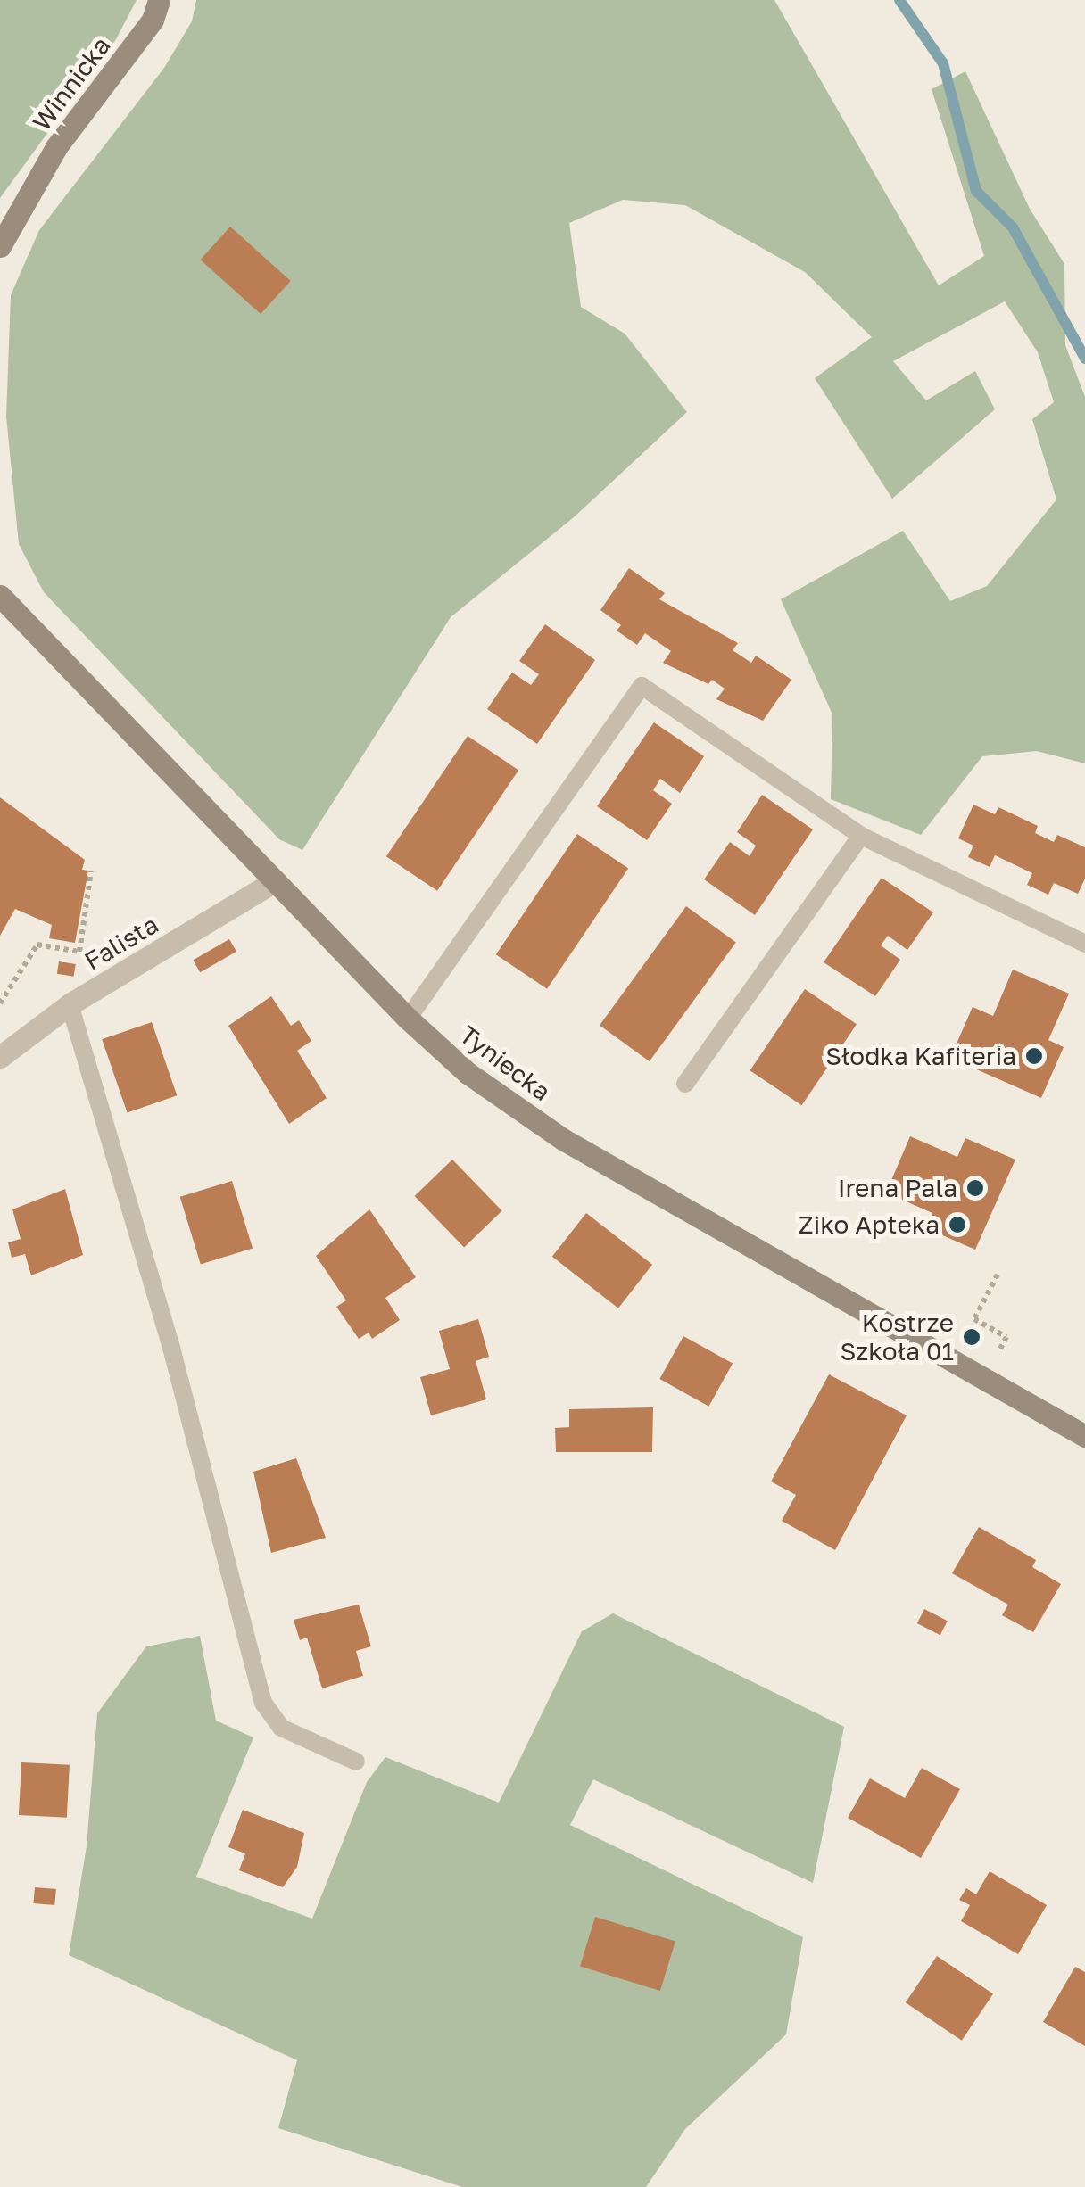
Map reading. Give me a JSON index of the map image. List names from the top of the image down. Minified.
{"streets":{"street":["Winnicka","Falista","Tyniecka"]},"crossings":[["Falista","Tyniecka"]],"places":["Słodka Kafiteria","Irena Pala","Ziko Apteka","Kostrze Szkoła 01"]}
